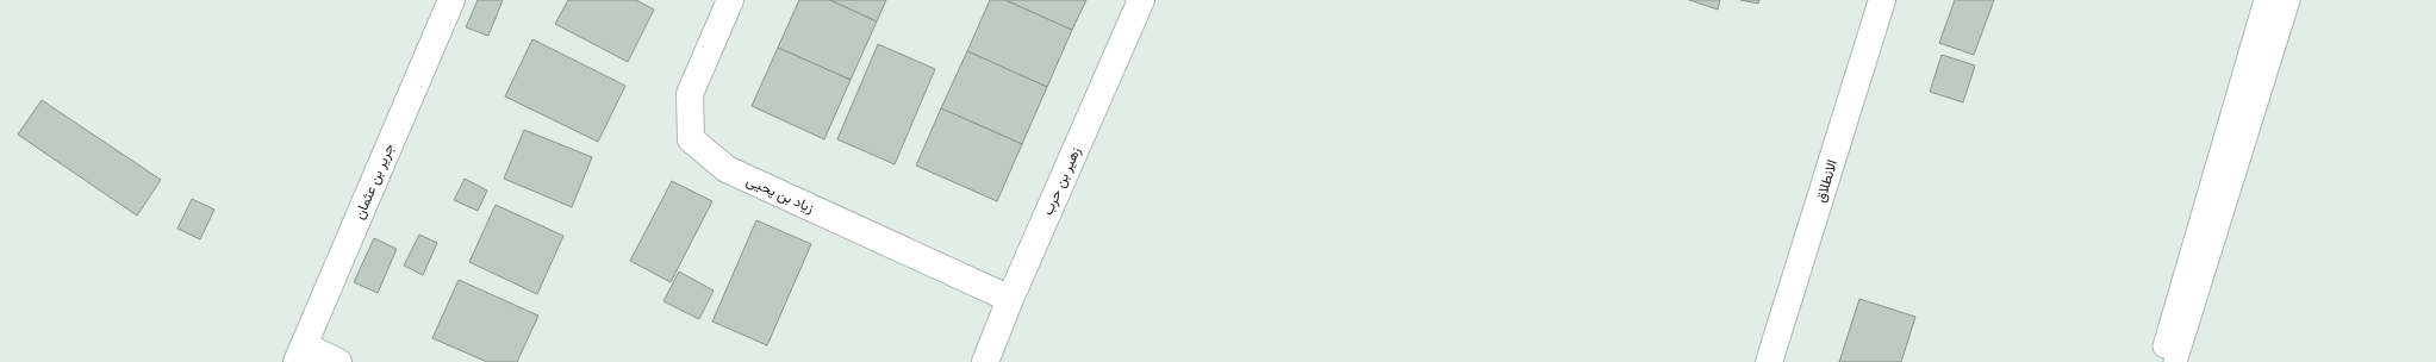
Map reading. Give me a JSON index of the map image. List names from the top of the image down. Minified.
{"streets":{"street":["جرير بن عثمان","زهير بن حرب","الانطلاق","زياد بن يحيى"]},"crossings":[["زهير بن حرب","زياد بن يحيى"]]}
